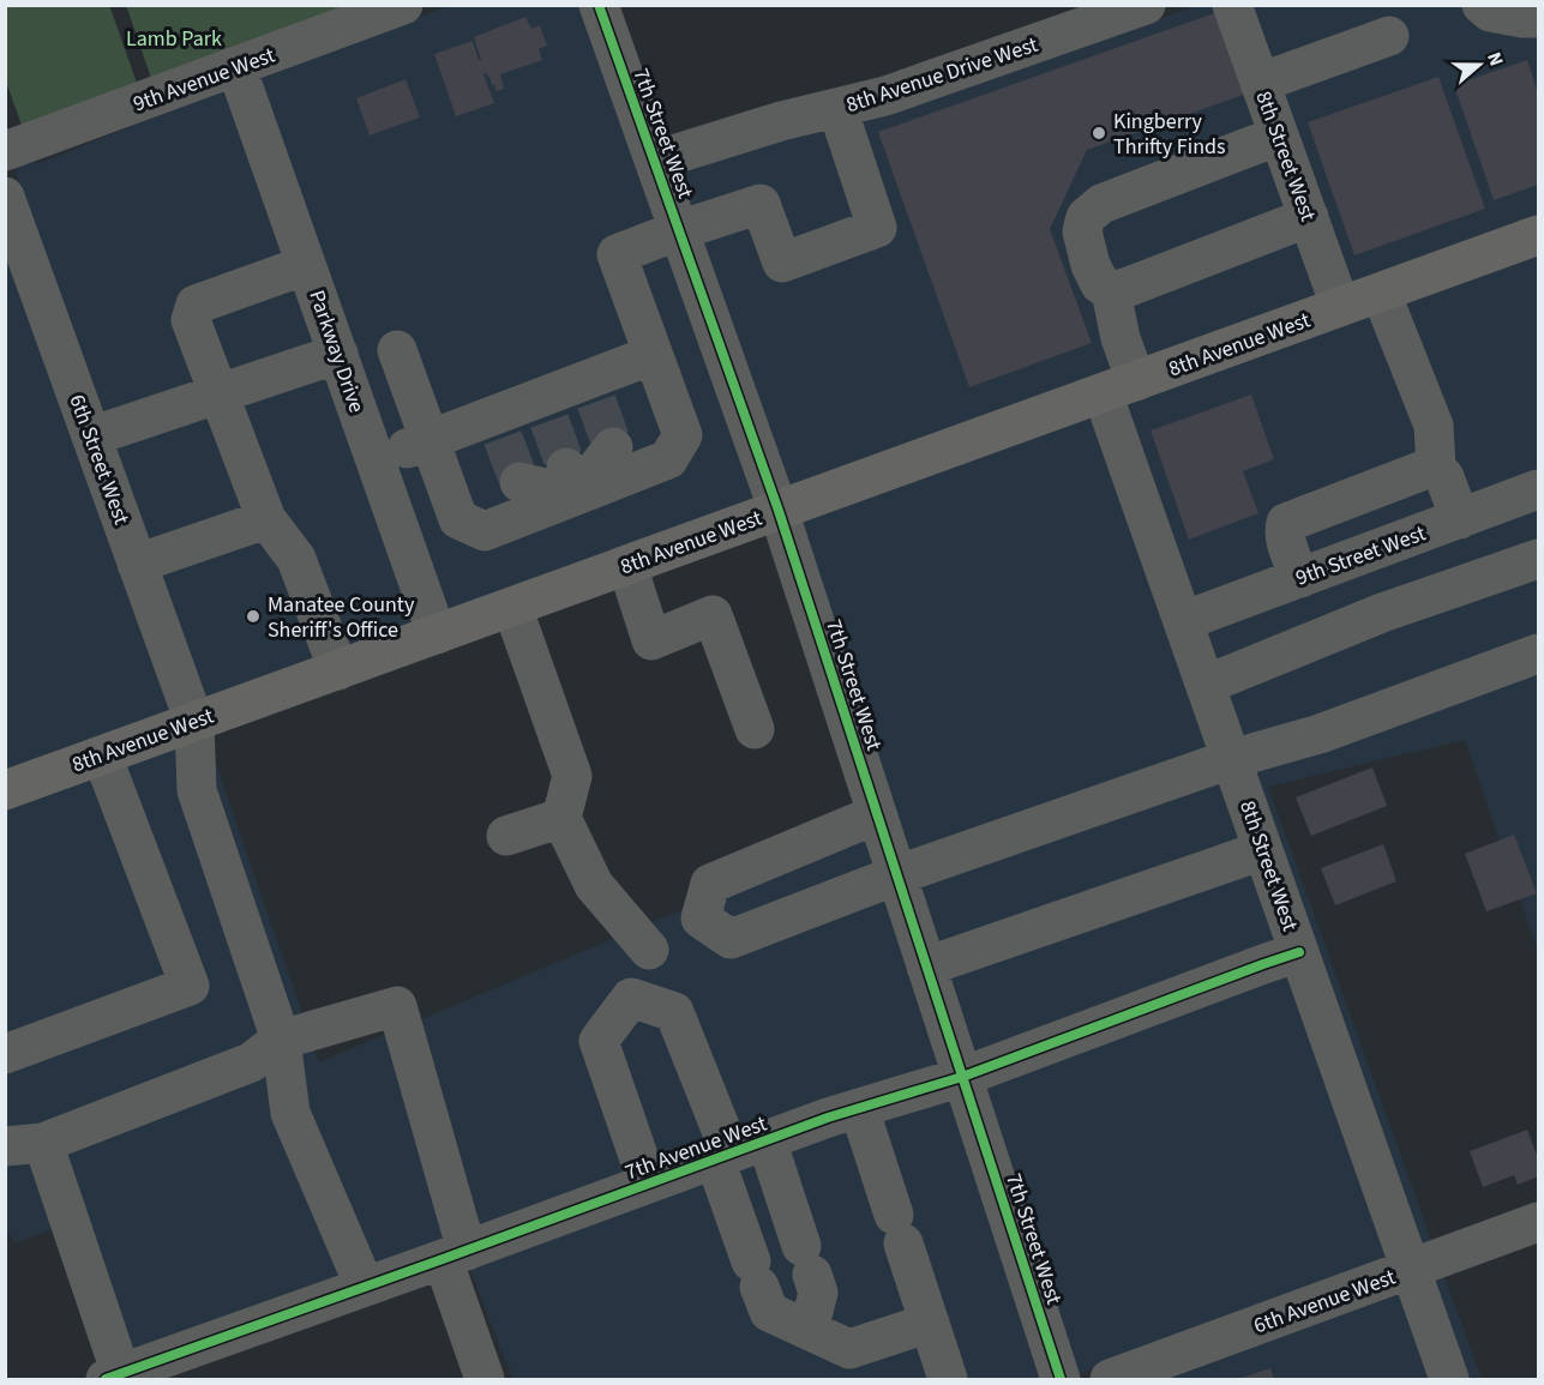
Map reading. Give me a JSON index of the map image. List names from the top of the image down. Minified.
{"streets":{"main road":["8th Avenue West"],"street":["8th Avenue Drive West","9th Avenue West","7th Street West","8th Street West","Parkway Drive","6th Street West","9th Street West","7th Avenue West","6th Avenue West"]},"crossings":[["8th Avenue Drive West","7th Street West"],["9th Avenue West","Parkway Drive"],["7th Street West","8th Avenue West"],["7th Street West","7th Avenue West"],["8th Street West","8th Avenue West"],["8th Street West","9th Street West"],["8th Street West","7th Avenue West"],["8th Street West","6th Avenue West"],["8th Avenue West","Parkway Drive"],["8th Avenue West","6th Street West"],["6th Street West","7th Avenue West"]],"parks":["Lamb Park"],"places":["Kingberry Thrifty Finds","Manatee County Sheriff's Office"],"north":"right"}
